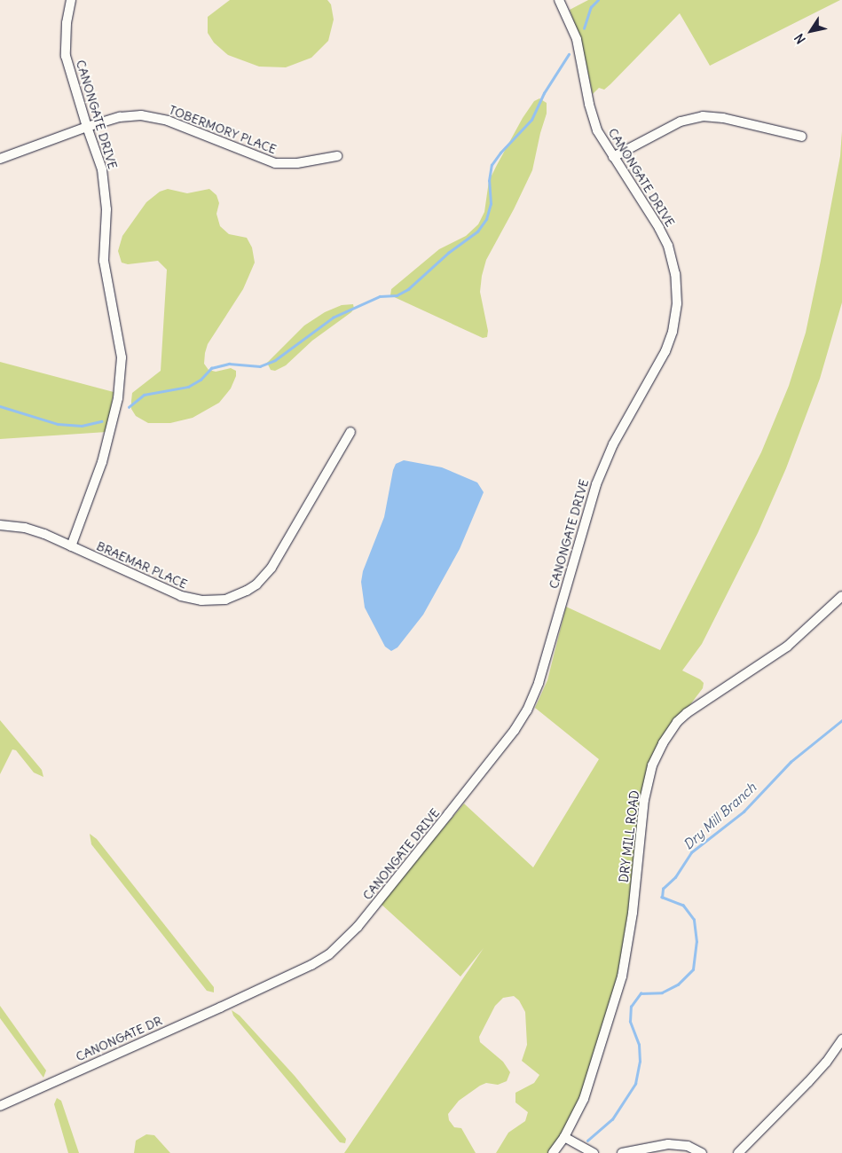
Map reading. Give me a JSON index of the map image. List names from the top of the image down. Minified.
{"streets":{"street":["CANONGATE DRIVE","TOBERMORY PLACE","BRAEMAR PLACE","DRY MILL ROAD","CANONGATE DR"]},"crossings":[["CANONGATE DRIVE","TOBERMORY PLACE"],["CANONGATE DRIVE","BRAEMAR PLACE"],["CANONGATE DRIVE","CANONGATE DR"]],"water":["Dry Mill Branch"],"north":"bottom left"}
